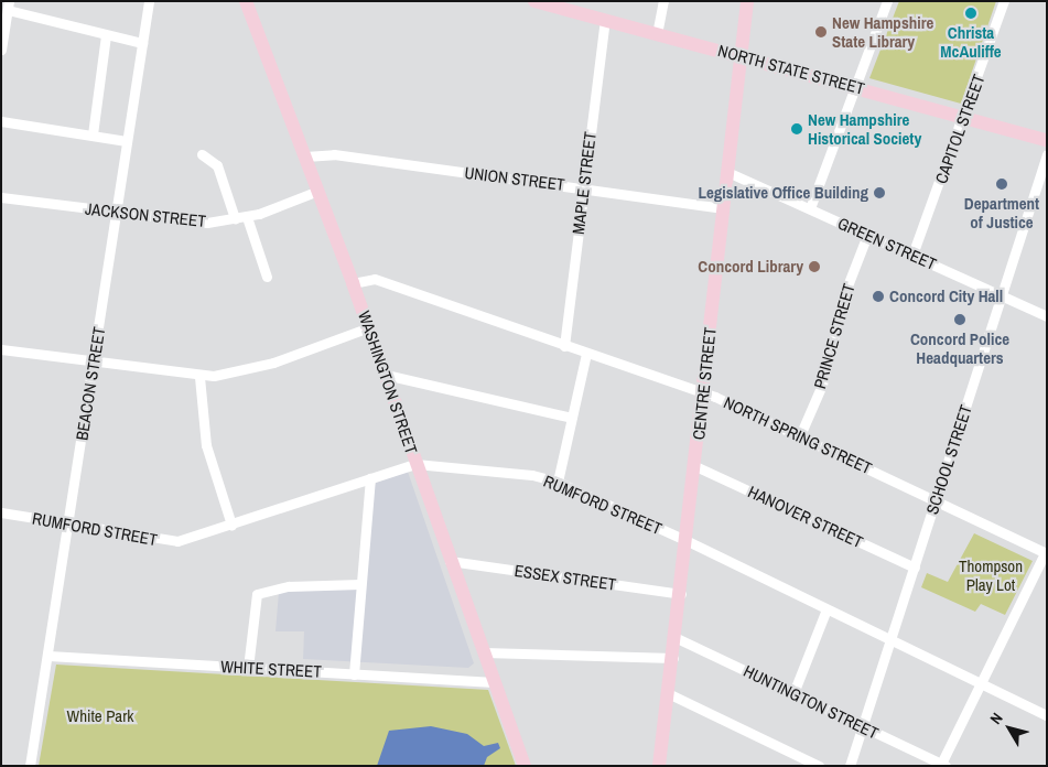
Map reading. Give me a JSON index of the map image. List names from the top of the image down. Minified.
{"streets":{"street":["NORTH STATE STREET","CAPITOL STREET","UNION STREET","MAPLE STREET","JACKSON STREET","GREEN STREET","PRINCE STREET","WASHINGTON STREET","BEACON STREET","CENTRE STREET","NORTH SPRING STREET","SCHOOL STREET","RUMFORD STREET","HANOVER STREET","ESSEX STREET","WHITE STREET","HUNTINGTON STREET"]},"crossings":[["NORTH STATE STREET","CAPITOL STREET"],["NORTH STATE STREET","MAPLE STREET"],["NORTH STATE STREET","CENTRE STREET"],["CAPITOL STREET","GREEN STREET"],["UNION STREET","MAPLE STREET"],["UNION STREET","WASHINGTON STREET"],["UNION STREET","CENTRE STREET"],["MAPLE STREET","NORTH SPRING STREET"],["JACKSON STREET","WASHINGTON STREET"],["JACKSON STREET","BEACON STREET"],["GREEN STREET","PRINCE STREET"],["GREEN STREET","CENTRE STREET"],["GREEN STREET","SCHOOL STREET"],["PRINCE STREET","NORTH SPRING STREET"],["WASHINGTON STREET","NORTH SPRING STREET"],["WASHINGTON STREET","RUMFORD STREET"],["WASHINGTON STREET","ESSEX STREET"],["WASHINGTON STREET","WHITE STREET"],["BEACON STREET","RUMFORD STREET"],["BEACON STREET","WHITE STREET"],["CENTRE STREET","NORTH SPRING STREET"],["CENTRE STREET","RUMFORD STREET"],["CENTRE STREET","HANOVER STREET"],["CENTRE STREET","ESSEX STREET"],["CENTRE STREET","HUNTINGTON STREET"],["NORTH SPRING STREET","SCHOOL STREET"],["SCHOOL STREET","RUMFORD STREET"],["SCHOOL STREET","HANOVER STREET"],["SCHOOL STREET","HUNTINGTON STREET"]],"parks":["Thompson Play Lot","White Park"],"places":["Christa McAuliffe","New Hampshire State Library","New Hampshire Historical Society","Department of Justice","Legislative Office Building","Concord Library","Concord City Hall","Concord Police Headquarters"],"north":"top left"}
